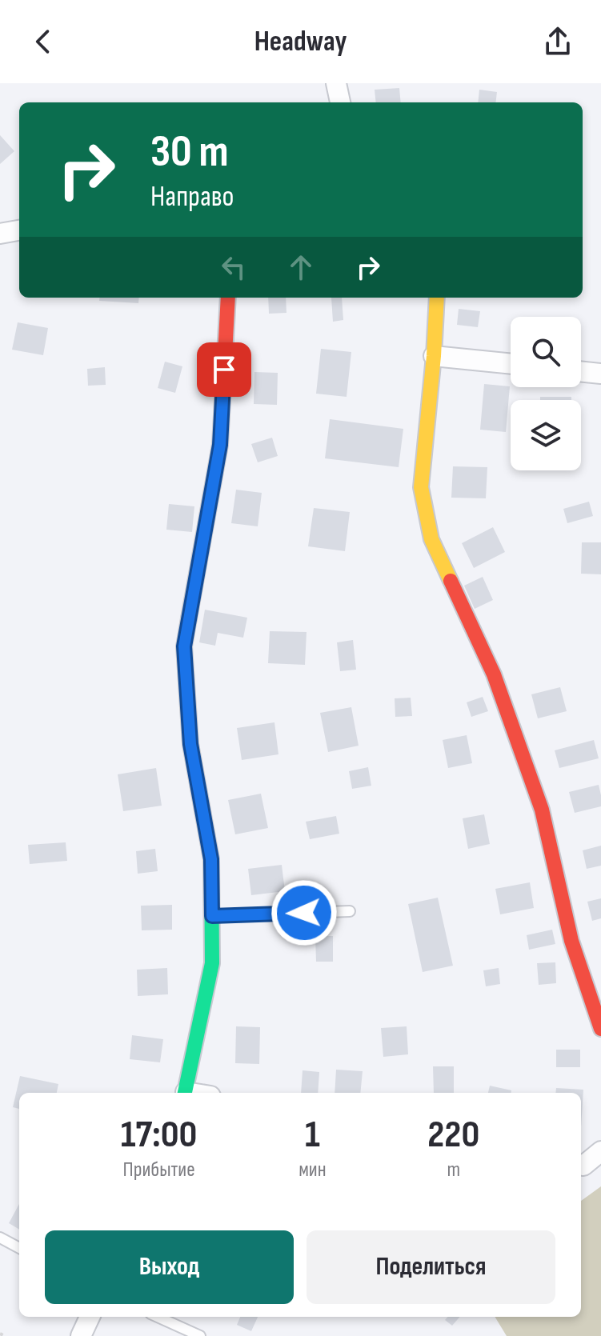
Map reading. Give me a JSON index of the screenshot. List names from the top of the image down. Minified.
{"page":{"header":"Headway","turn":["30 m","Направо"],"eta":["17:00","Прибытие","1","мин","220","m"],"buttons":["Выход","Поделиться"]}}
